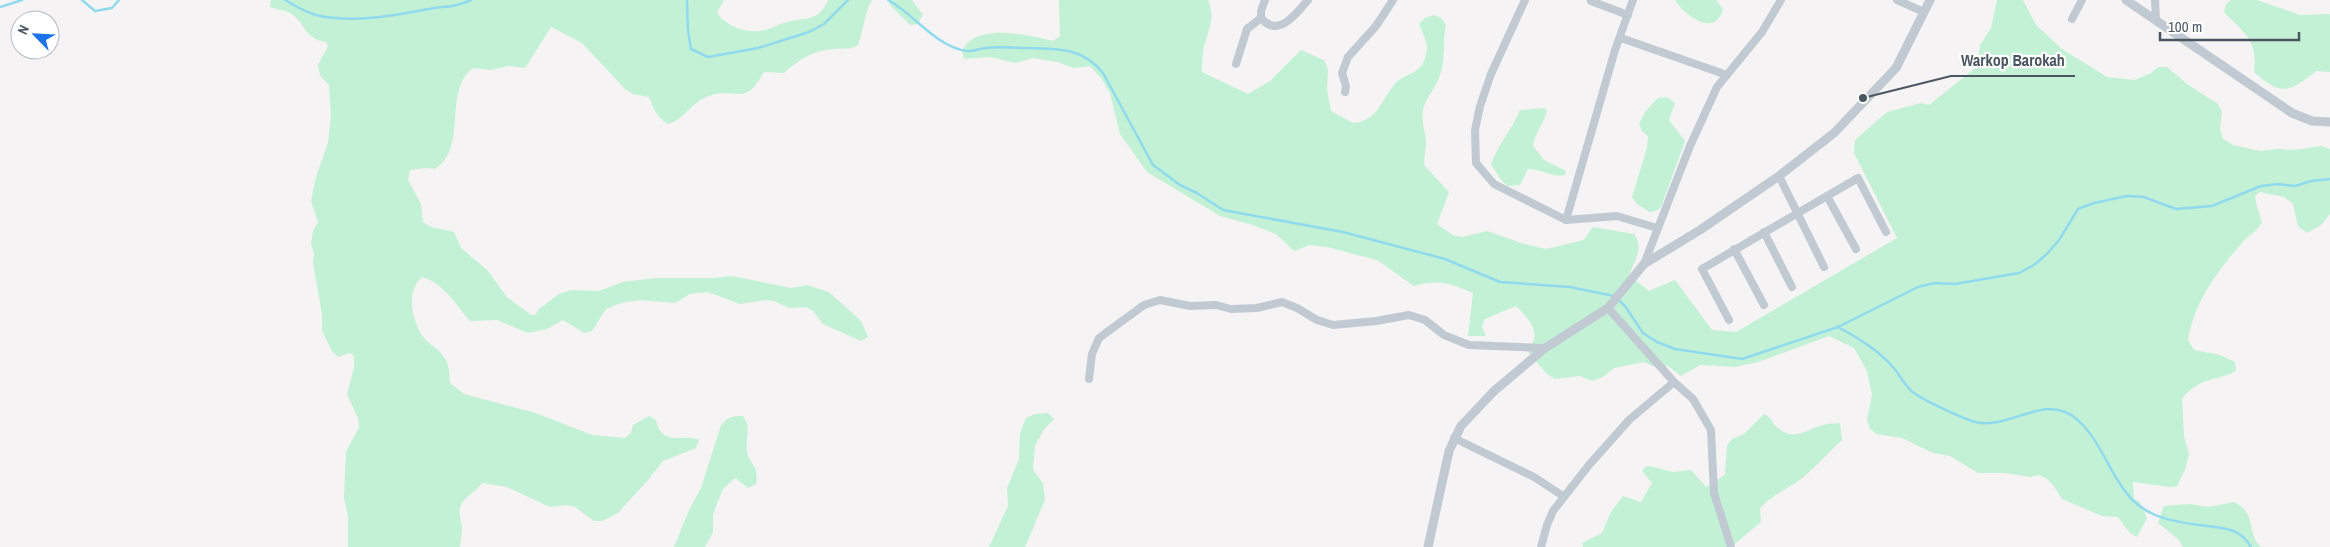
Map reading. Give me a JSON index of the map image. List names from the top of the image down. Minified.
{"places":["Warkop Barokah"],"scale_bar":"100 m","north":"top left"}
